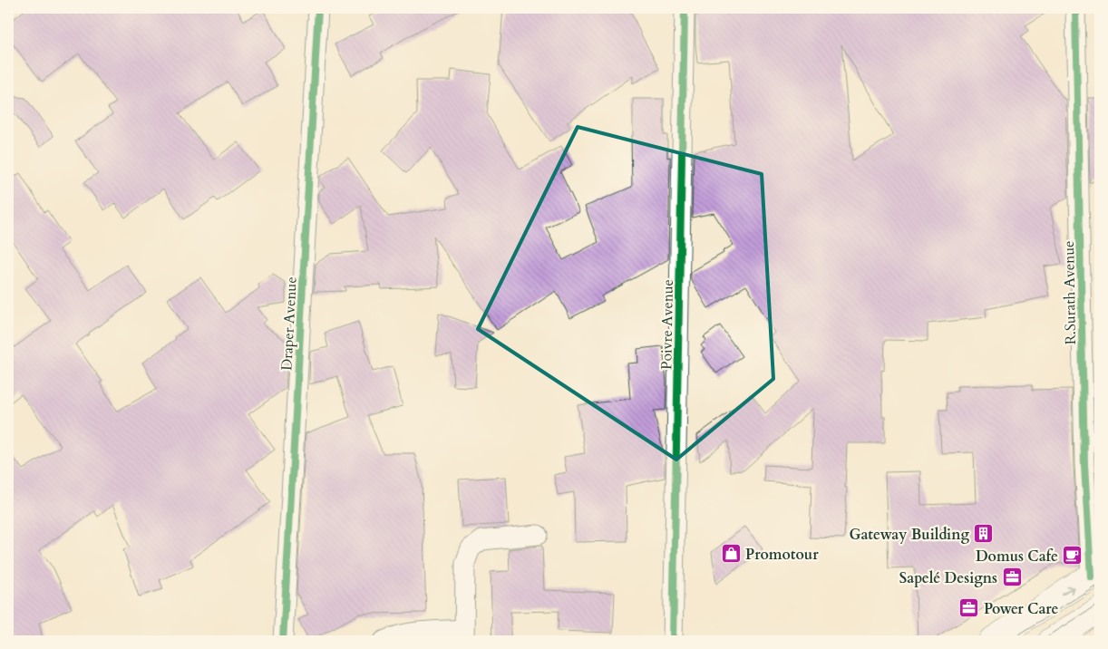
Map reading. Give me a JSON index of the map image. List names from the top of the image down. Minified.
{"streets":{"street":["R.Surath Avenue","Draper Avenue","Poivre Avenue"]},"places":{"building":["Gateway Building"],"shop":["Promotour"],"cafe":["Domus Cafe"],"office":["Sapelé Designs","Power Care"]}}
